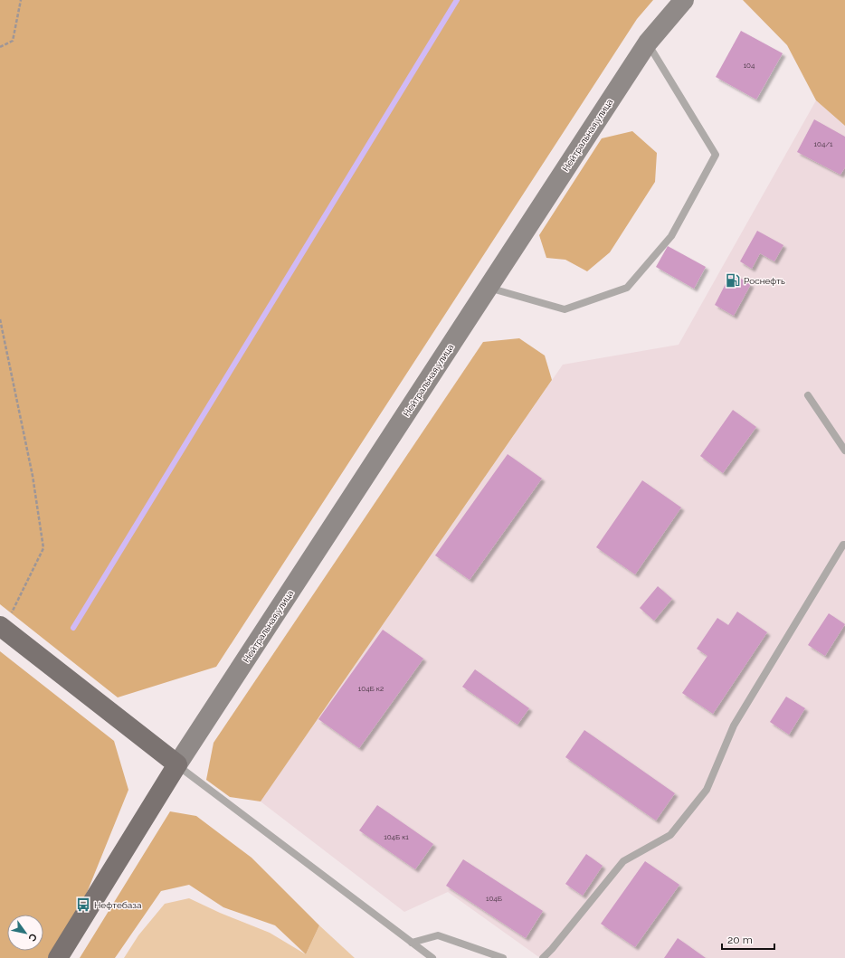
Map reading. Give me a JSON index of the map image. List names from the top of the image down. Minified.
{"streets":{"main road":["Нейтральная улица"]},"places":{"fuel station":["Роснефть"],"bus stop":["Нефтебаза"]},"house_numbers":["104","104/1","104Б к2","104Б к1","104Б"],"scale_bar":"20 m","north":"bottom right"}
